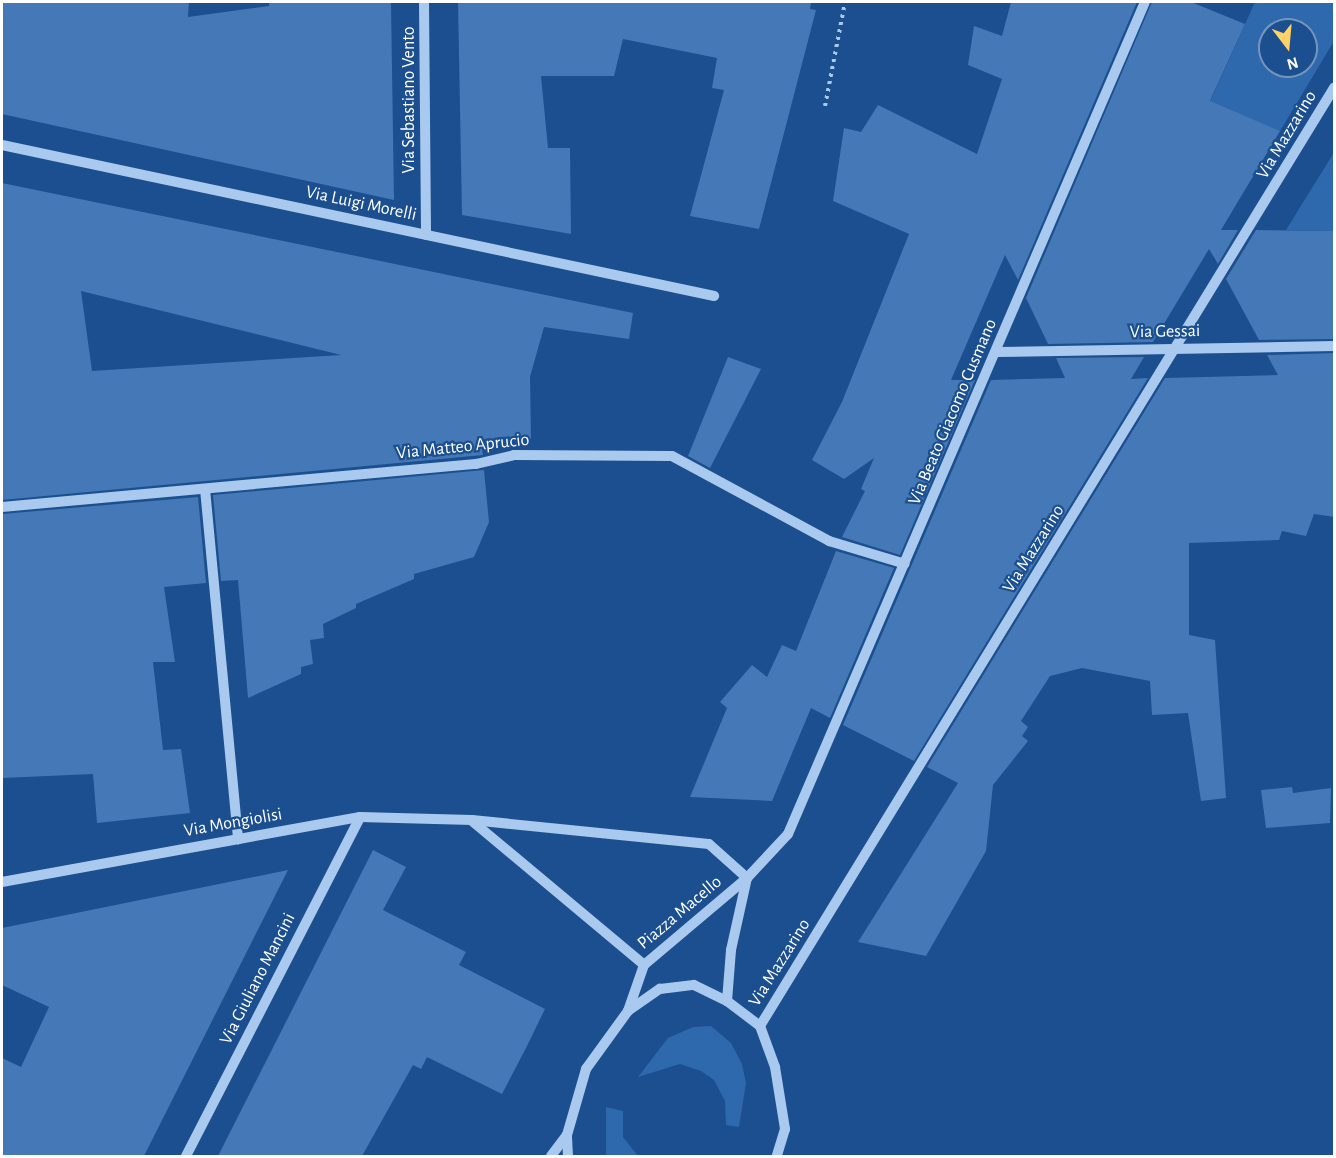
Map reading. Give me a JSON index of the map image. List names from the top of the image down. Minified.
{"streets":{"street":["Via Sebastiano Vento","Via Mazzarino","Via Luigi Morelli","Via Gessai","Via Beato Giacomo Cusmano","Via Matteo Aprucio","Via Mongiolisi","Piazza Macello","Via Giuliano Mancini"]},"crossings":[["Via Sebastiano Vento","Via Luigi Morelli"],["Via Mazzarino","Via Gessai"],["Via Mazzarino","Piazza Macello"],["Via Gessai","Via Beato Giacomo Cusmano"],["Via Beato Giacomo Cusmano","Via Matteo Aprucio"],["Via Beato Giacomo Cusmano","Piazza Macello"],["Via Mongiolisi","Piazza Macello"],["Via Mongiolisi","Via Giuliano Mancini"]],"north":"bottom"}
